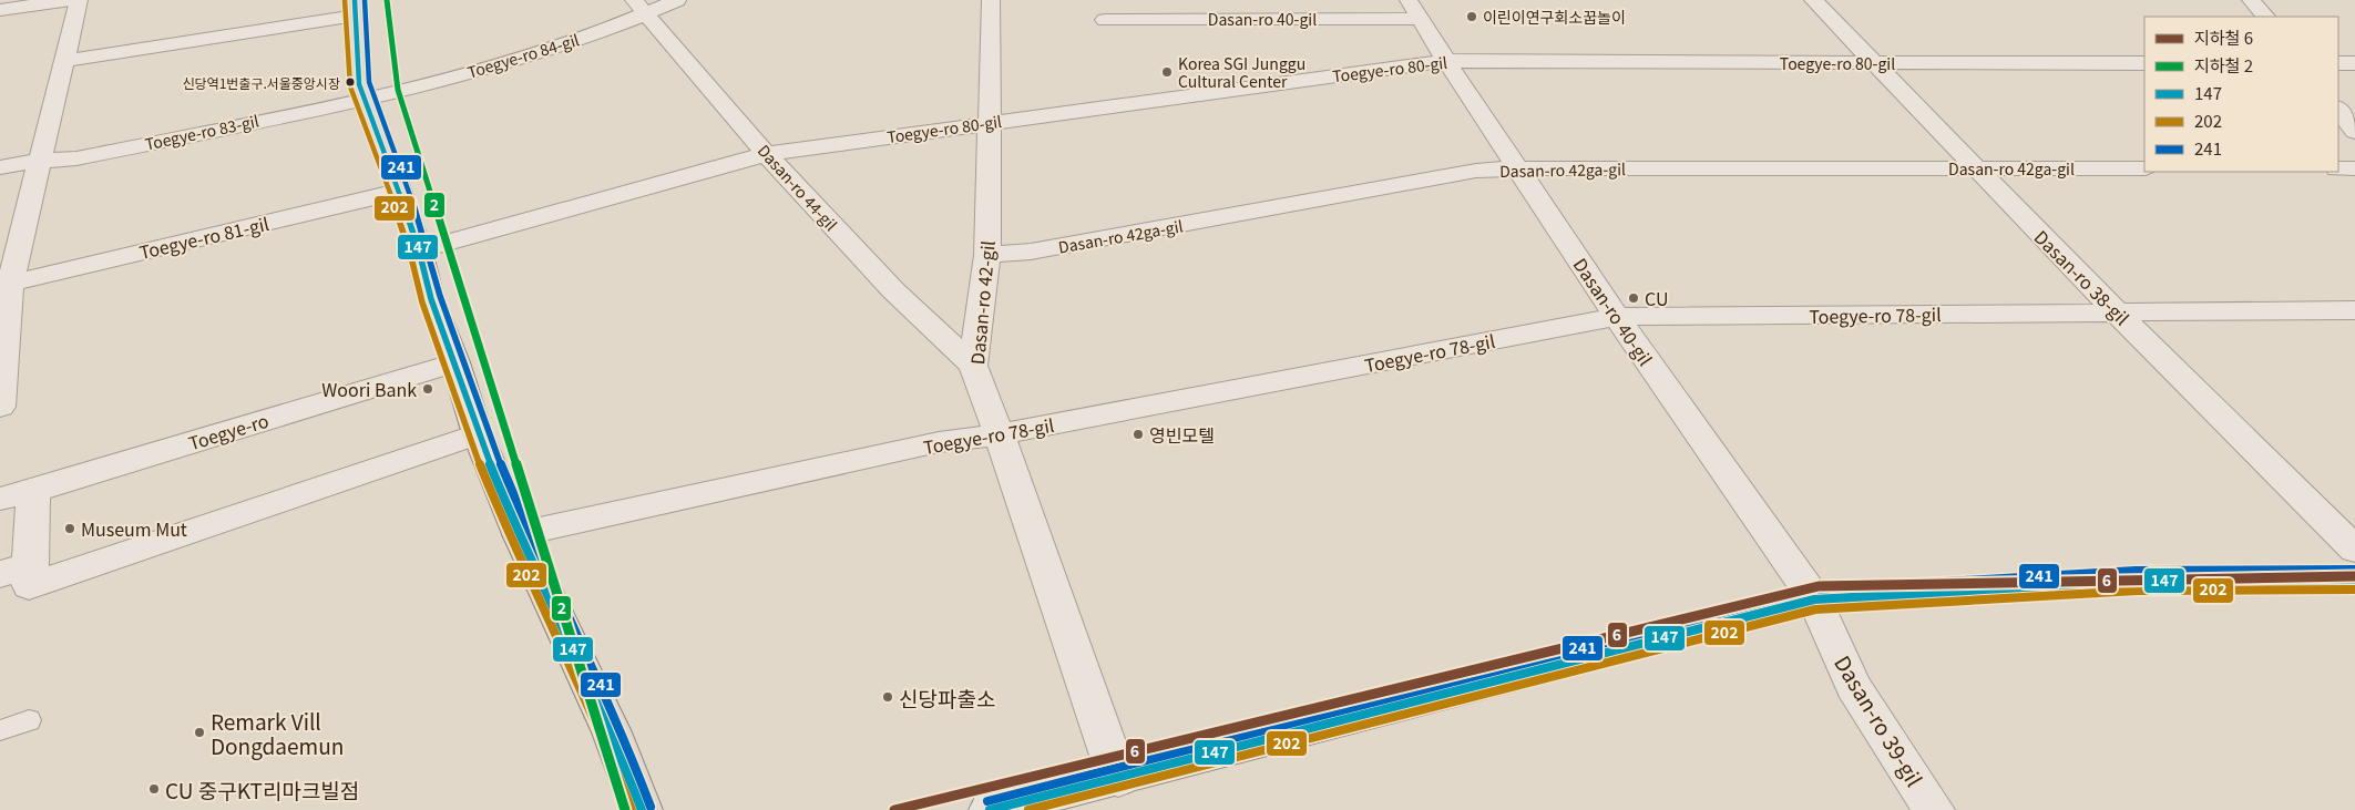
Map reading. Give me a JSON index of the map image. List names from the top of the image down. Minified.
{"streets":{"street":["Dasan-ro 40-gil","Toegye-ro 84-gil","Toegye-ro 80-gil","Toegye-ro 83-gil","Dasan-ro 42ga-gil","Dasan-ro 44-gil","Toegye-ro 81-gil","Dasan-ro 38-gil","Dasan-ro 42-gil","Toegye-ro 78-gil","Toegye-ro","Dasan-ro 39-gil"]},"crossings":[["Dasan-ro 40-gil","Toegye-ro 80-gil"],["Dasan-ro 40-gil","Dasan-ro 42ga-gil"],["Dasan-ro 40-gil","Toegye-ro 78-gil"],["Dasan-ro 40-gil","Dasan-ro 39-gil"],["Toegye-ro 84-gil","Toegye-ro 83-gil"],["Toegye-ro 84-gil","Dasan-ro 44-gil"],["Toegye-ro 80-gil","Dasan-ro 44-gil"],["Toegye-ro 80-gil","Dasan-ro 38-gil"],["Toegye-ro 80-gil","Dasan-ro 42-gil"],["Dasan-ro 42ga-gil","Dasan-ro 38-gil"],["Dasan-ro 42ga-gil","Dasan-ro 42-gil"],["Dasan-ro 44-gil","Dasan-ro 42-gil"],["Dasan-ro 38-gil","Toegye-ro 78-gil"],["Dasan-ro 42-gil","Toegye-ro 78-gil"]],"places":["이린이연구회소꿉놀이","Korea SGI Junggu Cultural Center","신당역1번출구.서울중앙시장","CU","Woori Bank","영빈모텔","Museum Mut","신당파출소","Remark Vill Dongdaemun","CU 중구KT리마크빌점"],"lines":["metro line 2","transit line 147","transit line 202","transit line 241","metro line 6"],"legend":["지하철 6","지하철 2","147","202","241"]}
